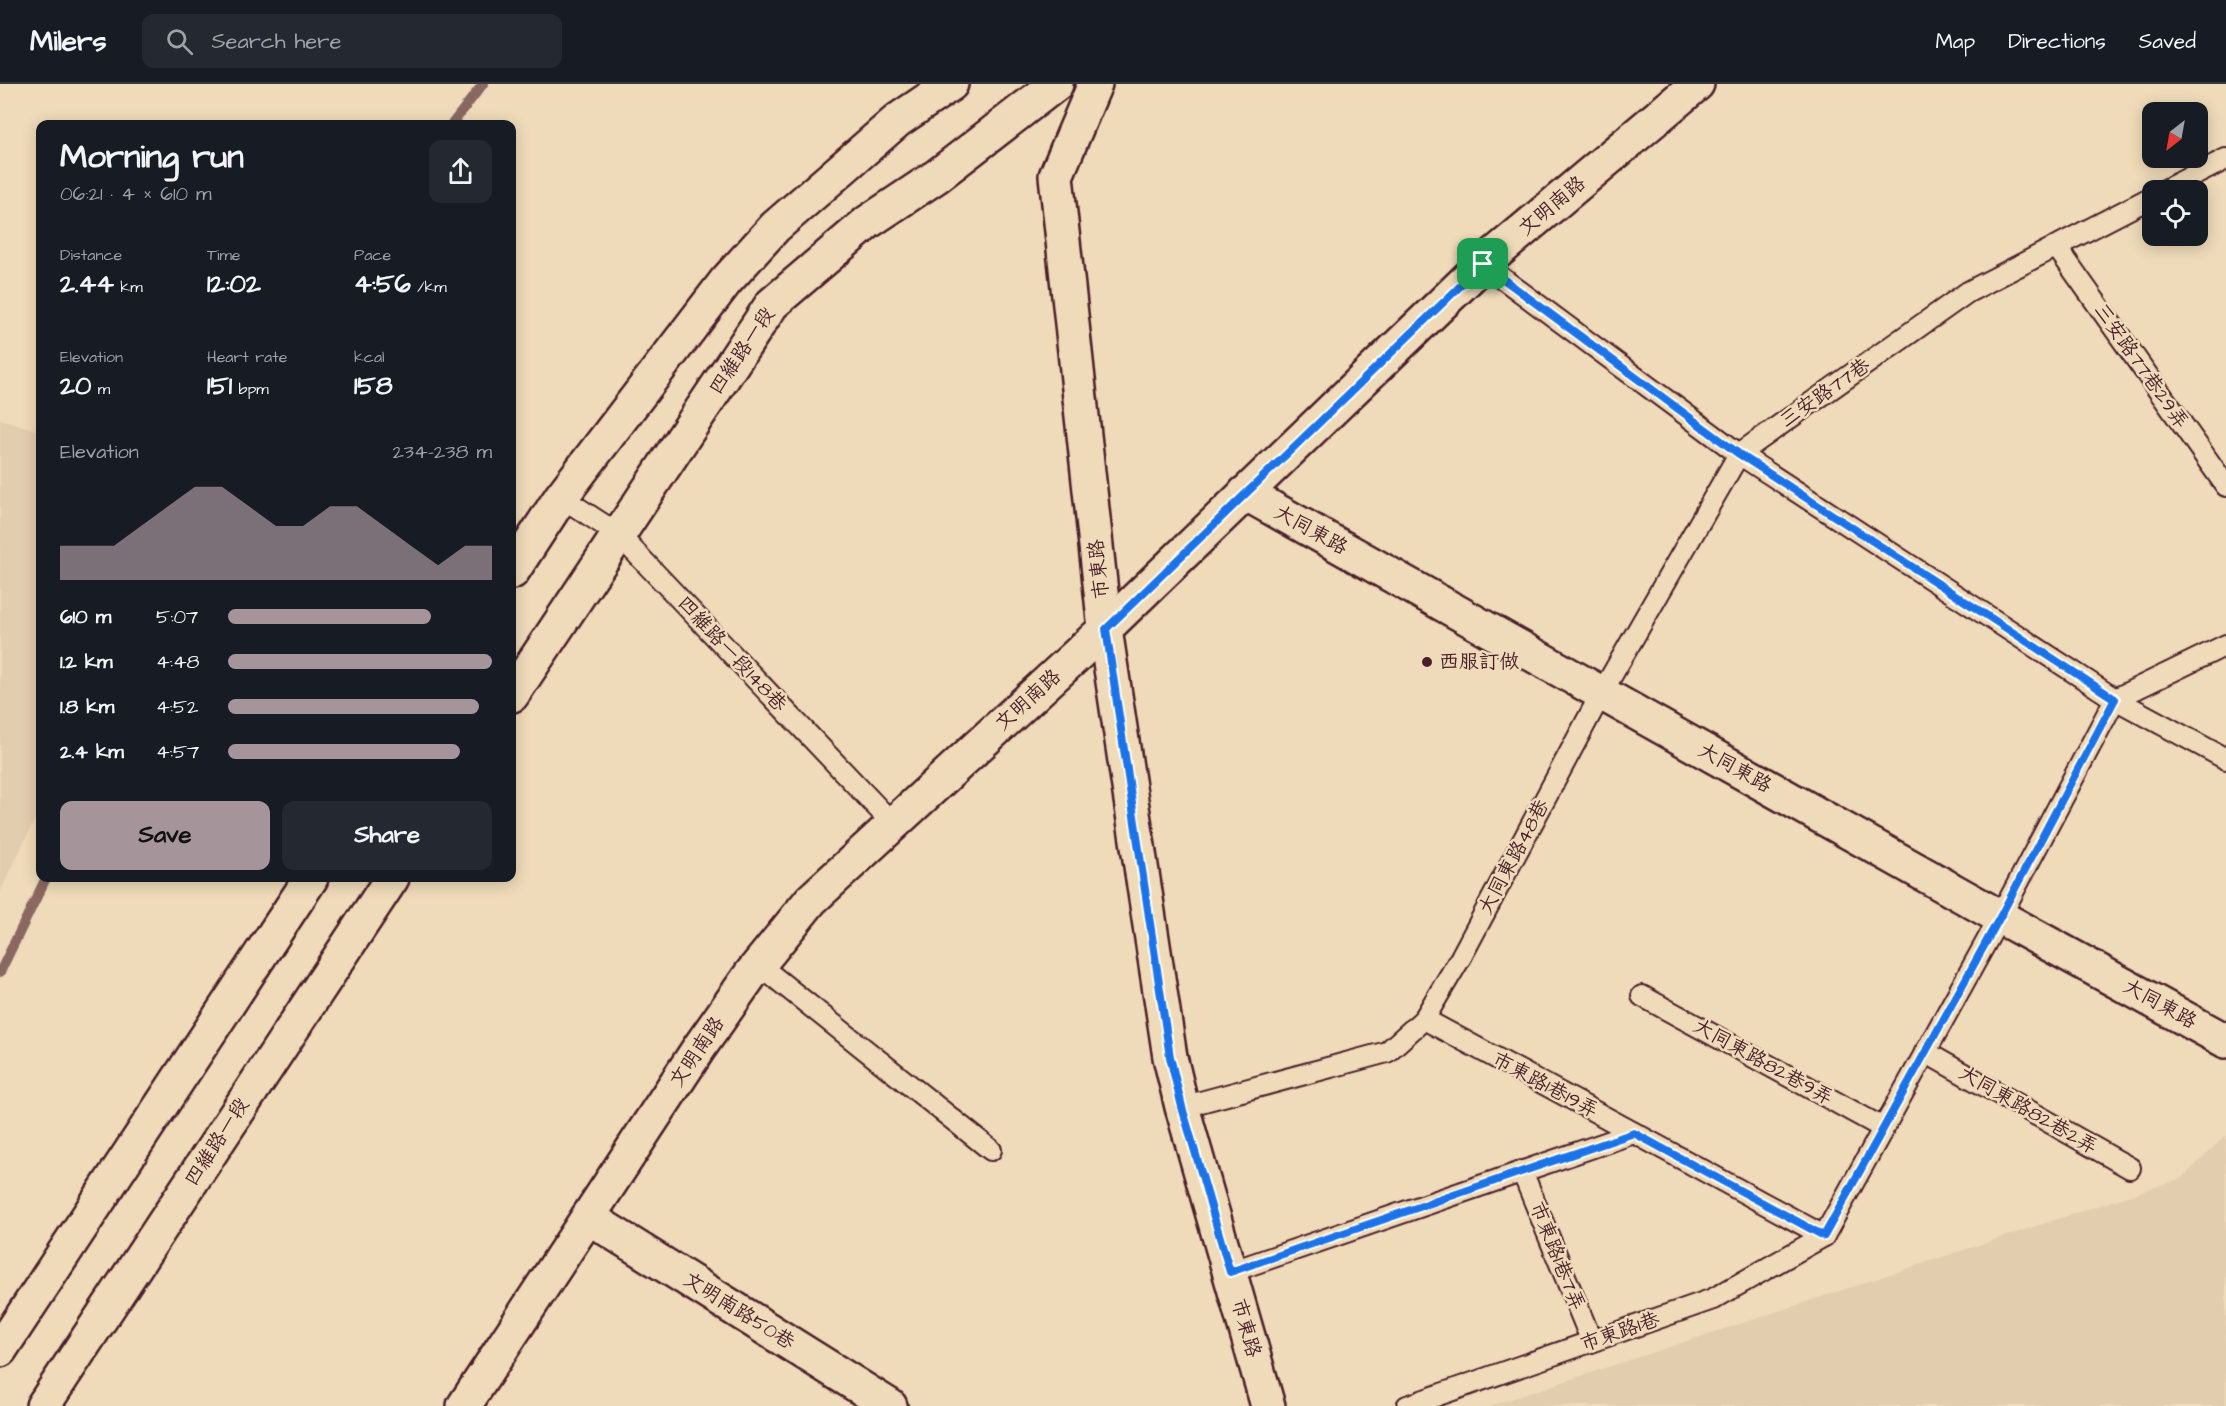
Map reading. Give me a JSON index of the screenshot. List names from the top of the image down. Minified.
{"streets":{"street":["文明南路","四維路一段","大同東路","市東路","文明南路50巷"],"lane":["三安路77巷29弄","三安路77巷","四維路一段148巷","大同東路48巷","大同東路82巷9弄","市東路1巷19弄","大同東路82巷2弄","市東路1巷7弄","市東路1巷"]},"crossings":[["文明南路","大同東路"],["文明南路","市東路"],["文明南路","四維路一段148巷"],["文明南路","文明南路50巷"],["四維路一段","四維路一段148巷"],["三安路77巷29弄","三安路77巷"],["三安路77巷","大同東路"],["三安路77巷","大同東路48巷"],["大同東路","大同東路48巷"],["市東路","大同東路48巷"],["大同東路48巷","市東路1巷19弄"],["市東路1巷19弄","市東路1巷"],["市東路1巷7弄","市東路1巷"]],"places":["西服訂做"],"north":"bottom left","page":{"header":"Milers","search":"Search here","nav":["Map","Directions","Saved"],"heading":["Morning run","06:21 · 4 × 610 m"],"stats":[["Distance","2.44 km"],["Time","12:02"],["Pace","4:56 /km"],["Elevation","20 m"],["Heart rate","151 bpm"],["kcal","158"]],"chart":["Elevation","234–238 m"],"list":[{"name":"610 m","note":"5:07"},{"name":"1.2 km","note":"4:48"},{"name":"1.8 km","note":"4:52"},{"name":"2.4 km","note":"4:57"}],"buttons":["Save","Share"]}}
